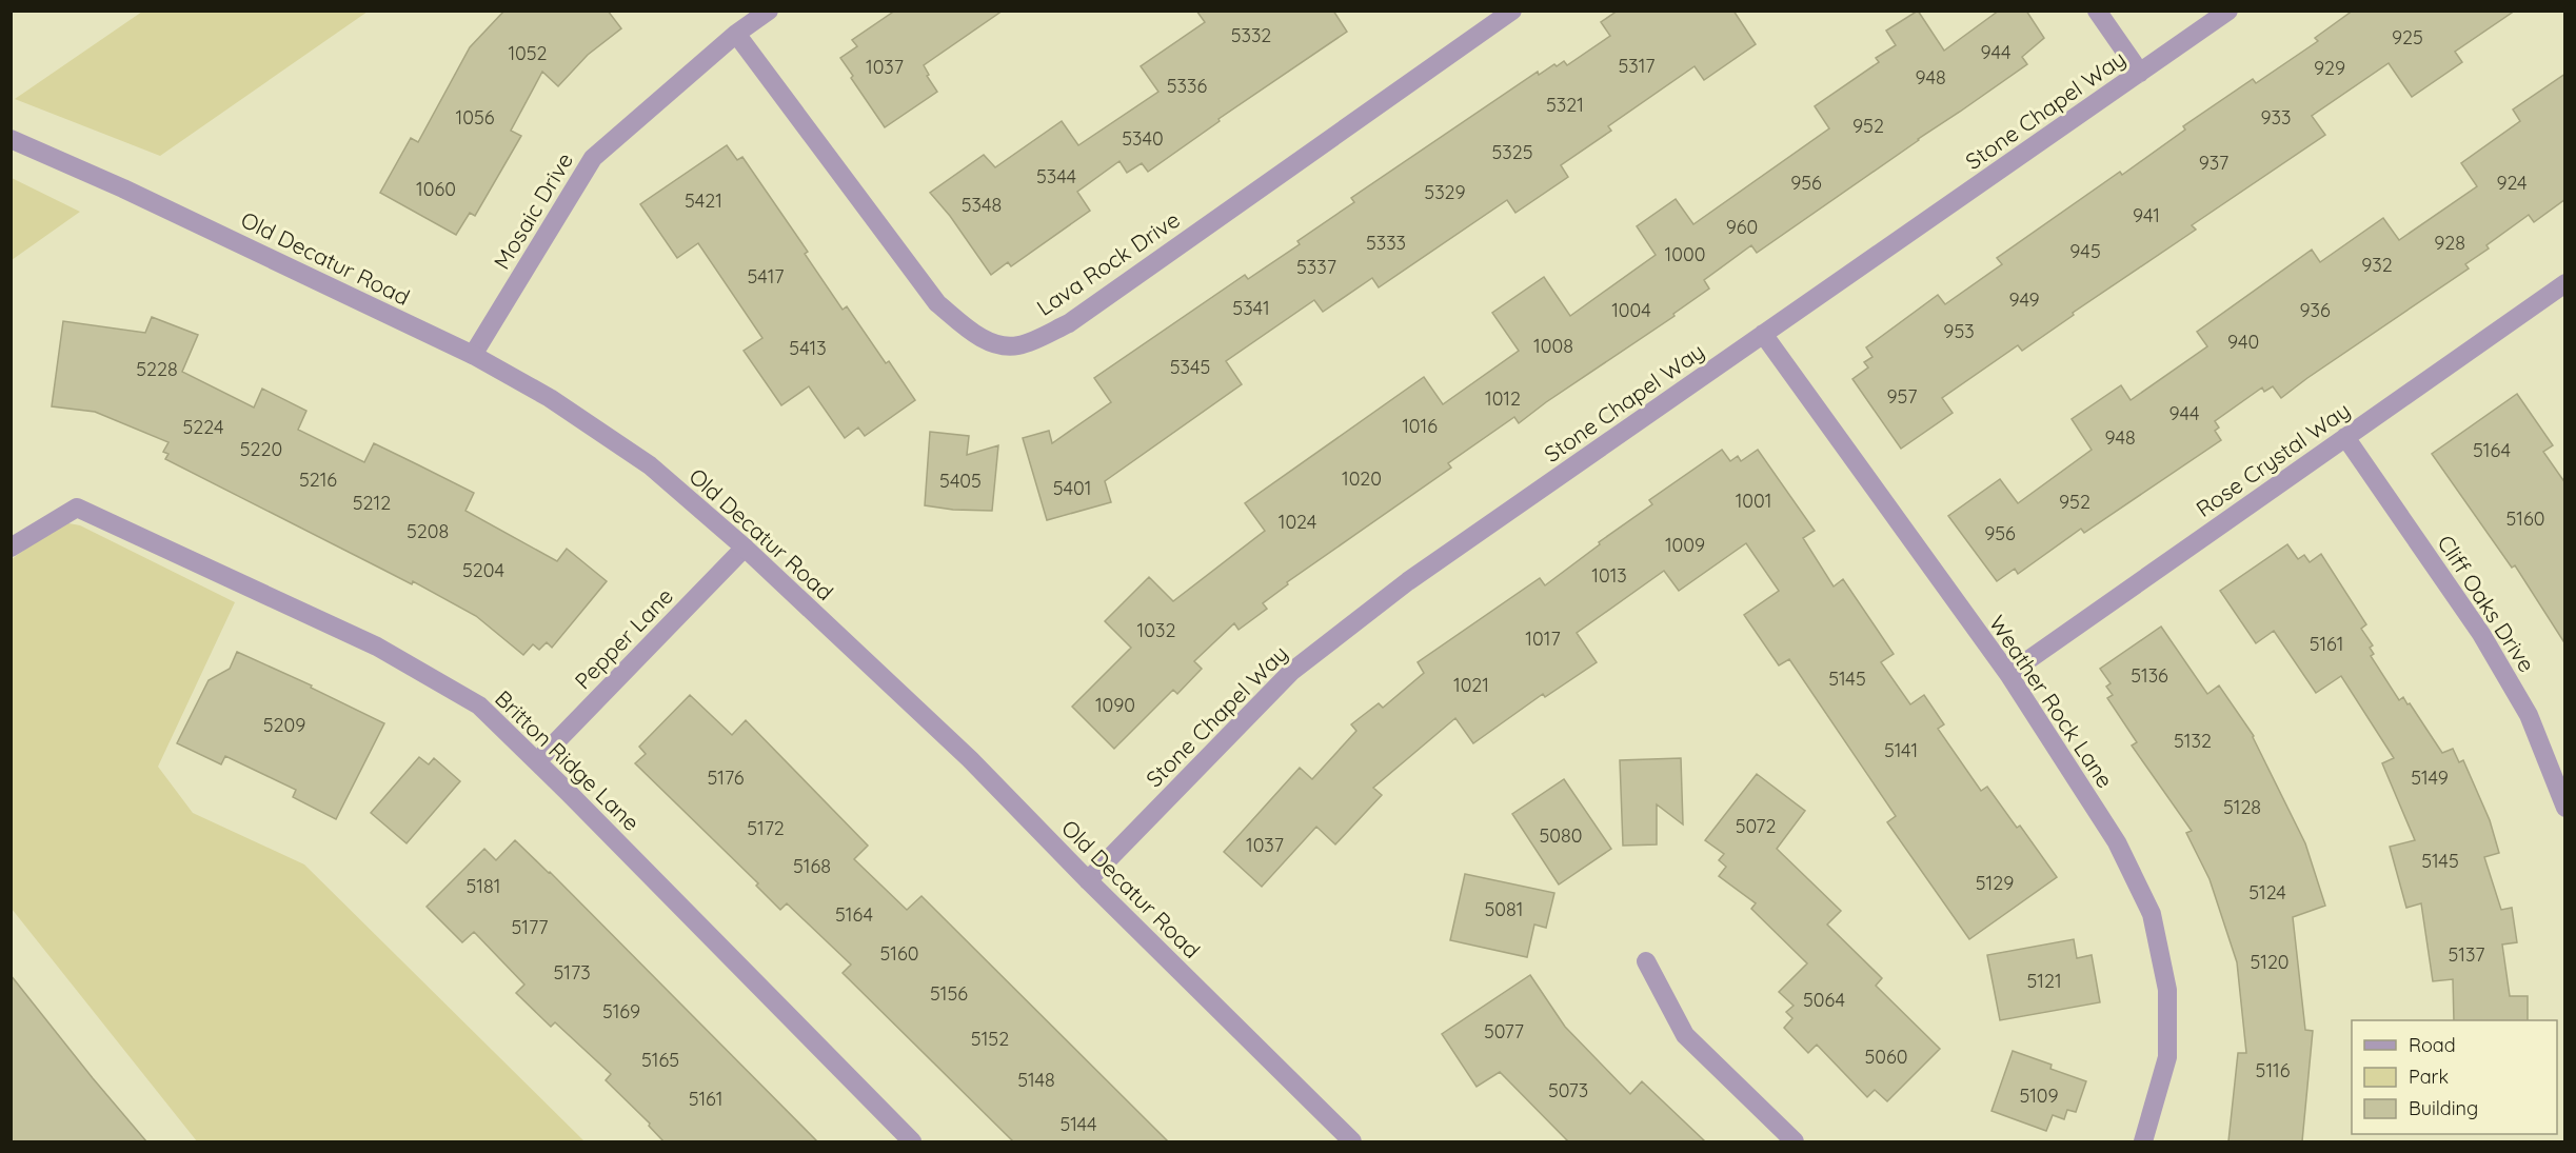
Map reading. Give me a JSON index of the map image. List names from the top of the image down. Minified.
{"streets":{"street":["Stone Chapel Way","Mosaic Drive","Old Decatur Road","Lava Rock Drive","Rose Crystal Way","Cliff Oaks Drive","Pepper Lane","Weather Rock Lane","Britton Ridge Lane"]},"crossings":[["Stone Chapel Way","Old Decatur Road"],["Stone Chapel Way","Weather Rock Lane"],["Mosaic Drive","Old Decatur Road"],["Mosaic Drive","Lava Rock Drive"],["Old Decatur Road","Pepper Lane"],["Rose Crystal Way","Cliff Oaks Drive"],["Rose Crystal Way","Weather Rock Lane"],["Pepper Lane","Britton Ridge Lane"]],"house_numbers":["5332","925","944","1052","5317","1037","929","948","5336","5321","1056","933","952","5340","5325","937","5344","956","924","1060","5329","5421","5348","941","960","5333","928","945","1000","932","5337","5417","949","5341","1004","936","953","940","1008","5413","5345","5228","957","1012","944","1016","5224","948","5220","5164","1020","5216","5405","5401","1001","952","5212","5160","1024","5208","956","1009","5204","1013","1032","1017","5161","5136","5145","1021","1090","5209","5132","5141","5176","5149","5128","5072","5172","5080","1037","5145","5168","5129","5181","5124","5081","5164","5177","5160","5137","5120","5173","5121","5156","5064","5169","5077","5152","5060","5165","5116","5148","5073","5109","5161","5144"],"legend":["Road","Park","Building"]}
